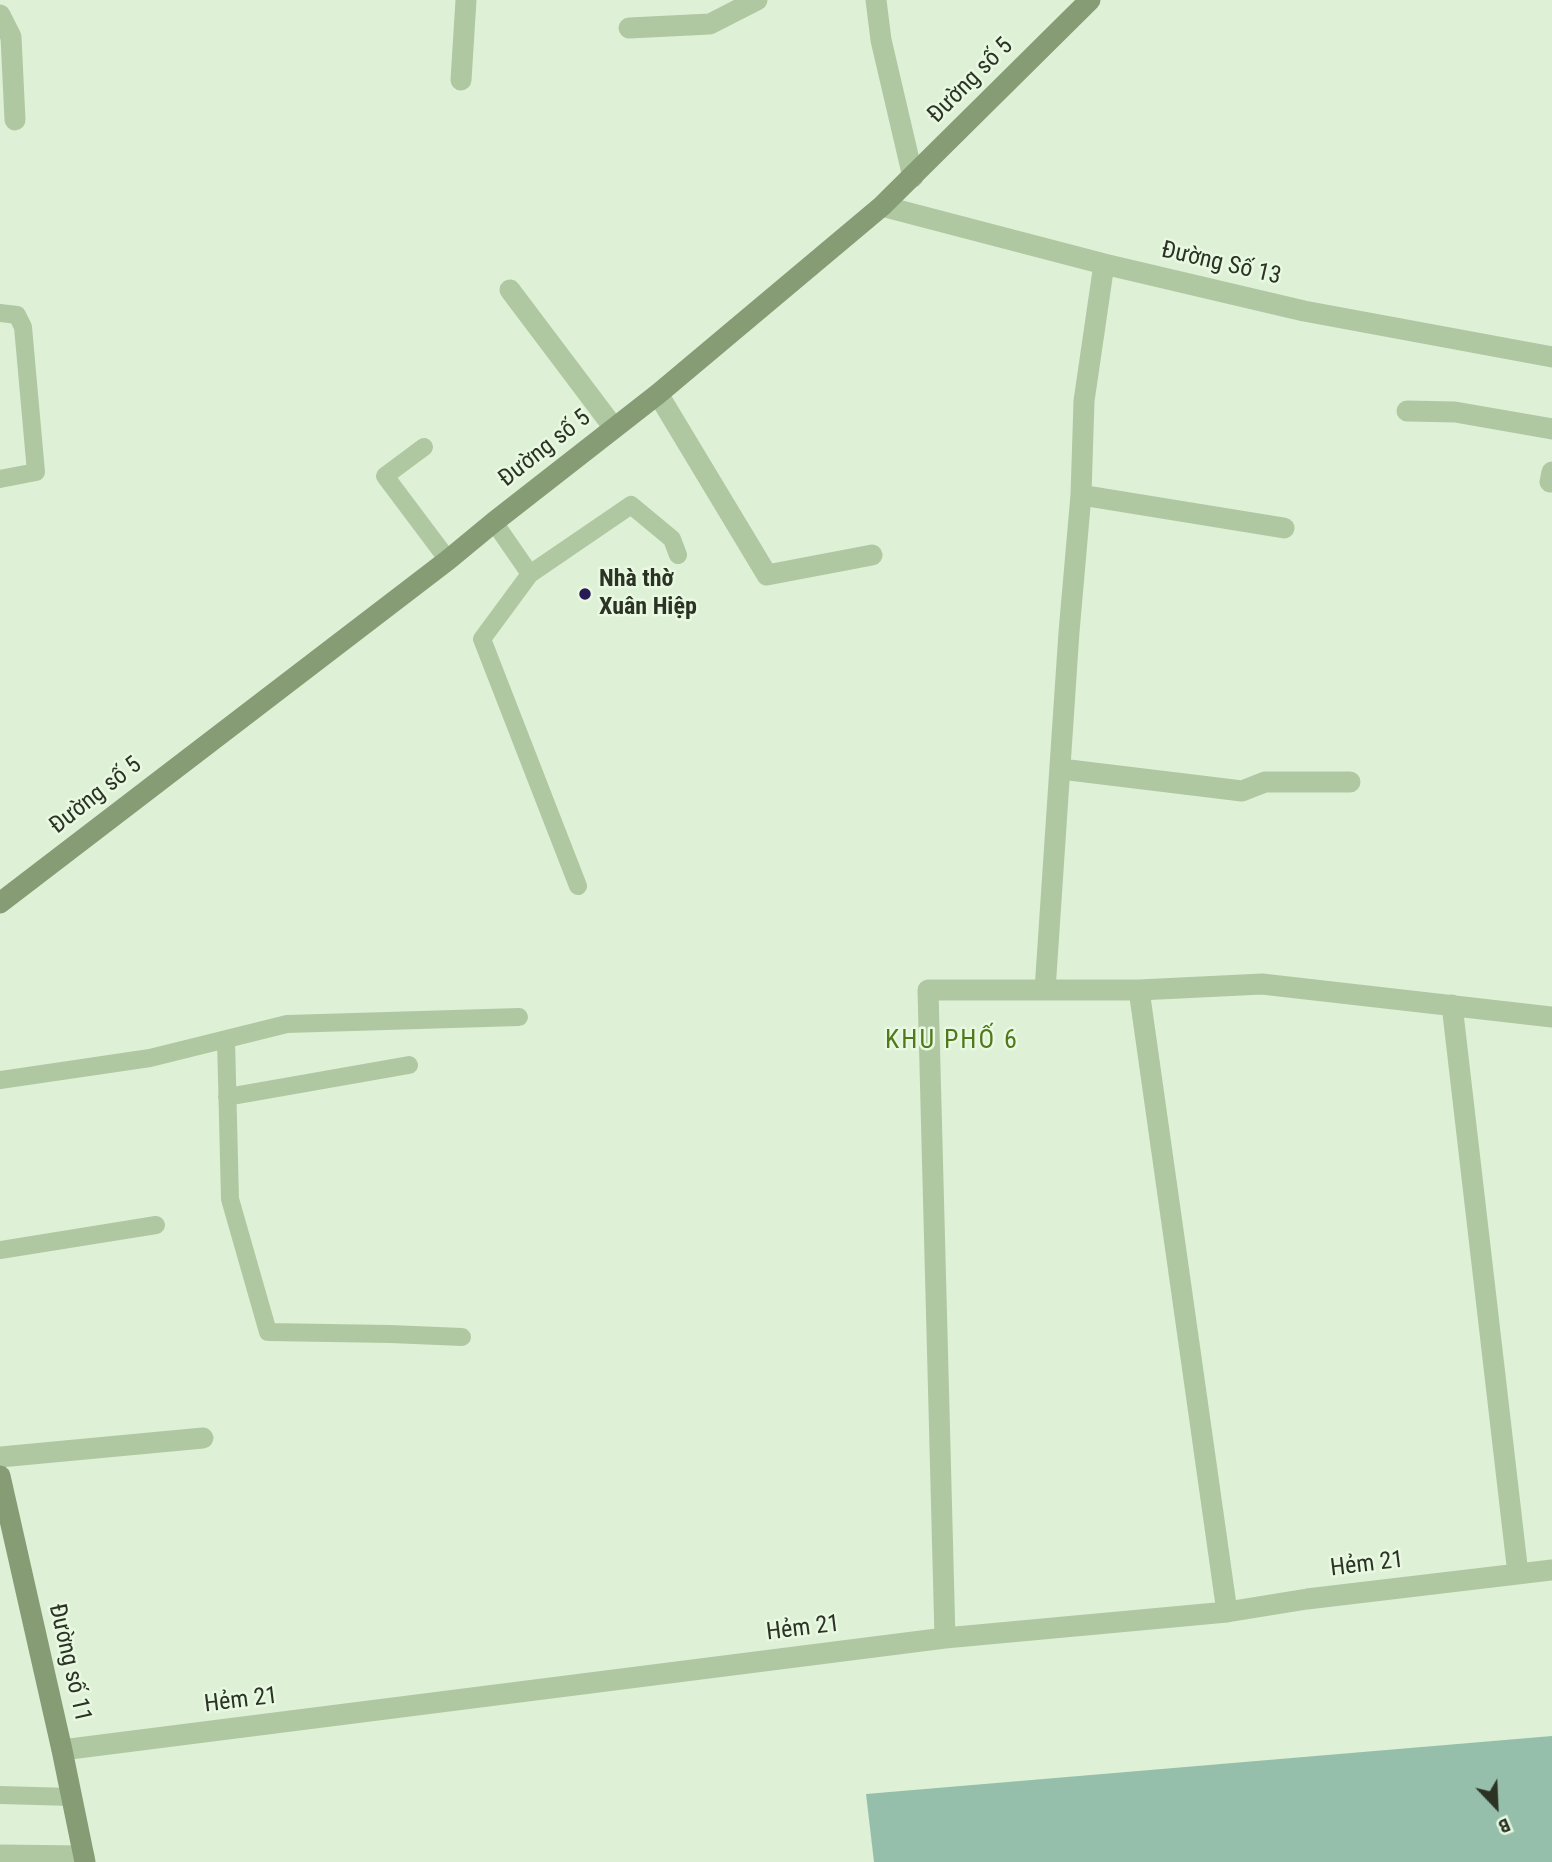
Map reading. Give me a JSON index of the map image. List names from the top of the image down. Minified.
{"streets":{"main road":["Đường số 5","Đường số 11"],"street":["Đường Số 13","Hẻm 21"]},"crossings":[["Đường số 5","Đường Số 13"],["Hẻm 21","Đường số 11"]],"districts":["KHU PHỐ 6"],"places":["Nhà thờ Xuân Hiệp"],"north":"bottom right"}
